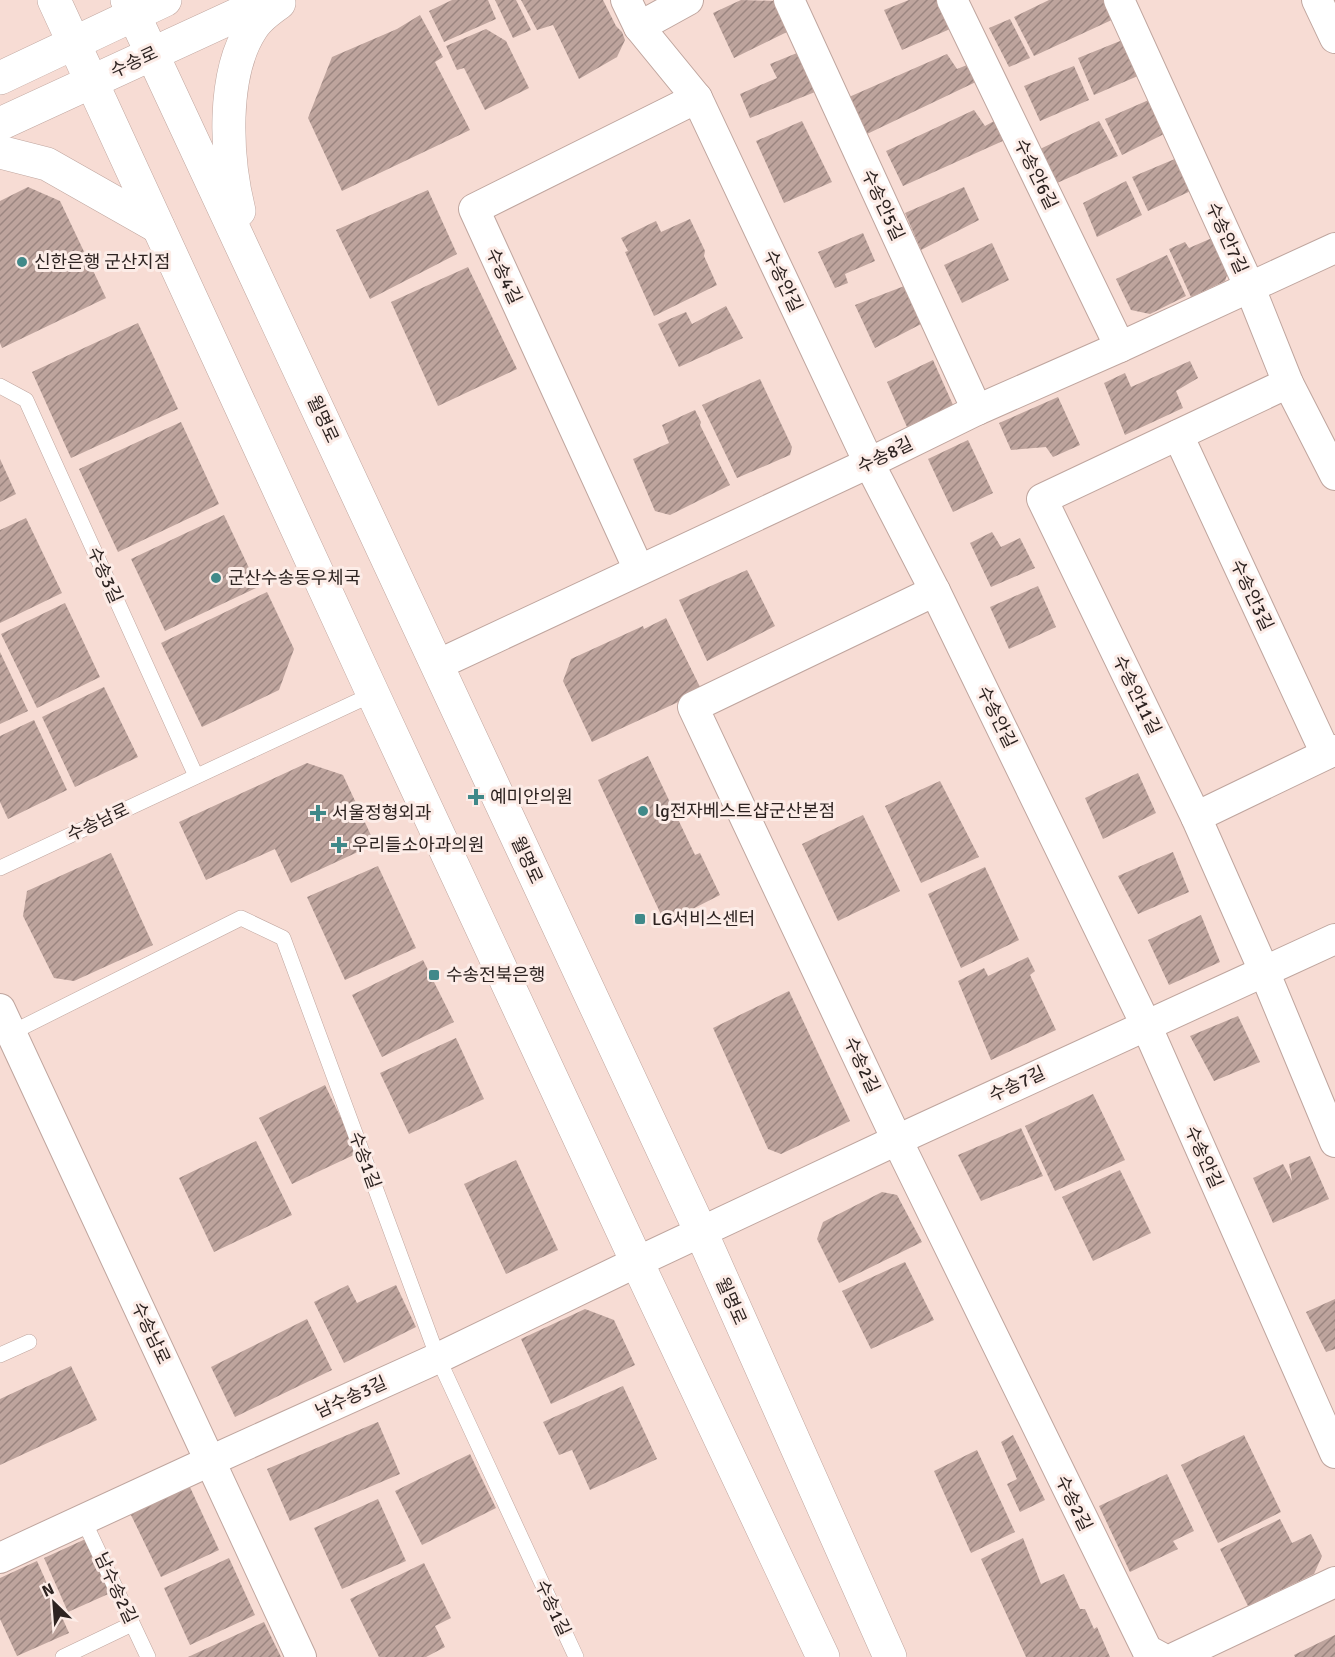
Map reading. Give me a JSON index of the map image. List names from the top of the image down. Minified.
{"streets":{"street":["수송로","수송안6길","수송안5길","수송안7길","수송4길","수송안길","월명로","수송8길","수송안3길","수송안11길","수송남로","수송2길","수송7길","남수송3길"],"lane":["수송3길","수송1길","남수송2길"]},"crossings":[["수송로","월명로"],["수송안6길","수송8길"],["수송안5길","수송8길"],["수송안7길","수송8길"],["수송안7길","수송안11길"],["수송4길","수송안길"],["수송4길","수송8길"],["수송안길","수송8길"],["수송안길","수송2길"],["수송안길","수송7길"],["월명로","수송8길"],["월명로","수송7길"],["월명로","남수송3길"],["수송3길","수송남로"],["수송안3길","수송안11길"],["수송안11길","수송7길"],["수송남로","수송1길"],["수송남로","남수송3길"],["수송2길","수송7길"],["수송7길","남수송3길"],["수송1길","남수송3길"],["남수송3길","남수송2길"]],"places":{"other":["신한은행 군산지점","군산수송동우체국","lg전자베스트샵군산본점"],"health":["예미안의원","서울정형외과","우리들소아과의원"],"transit":["LG서비스센터","수송전북은행"]},"north":"top left"}
